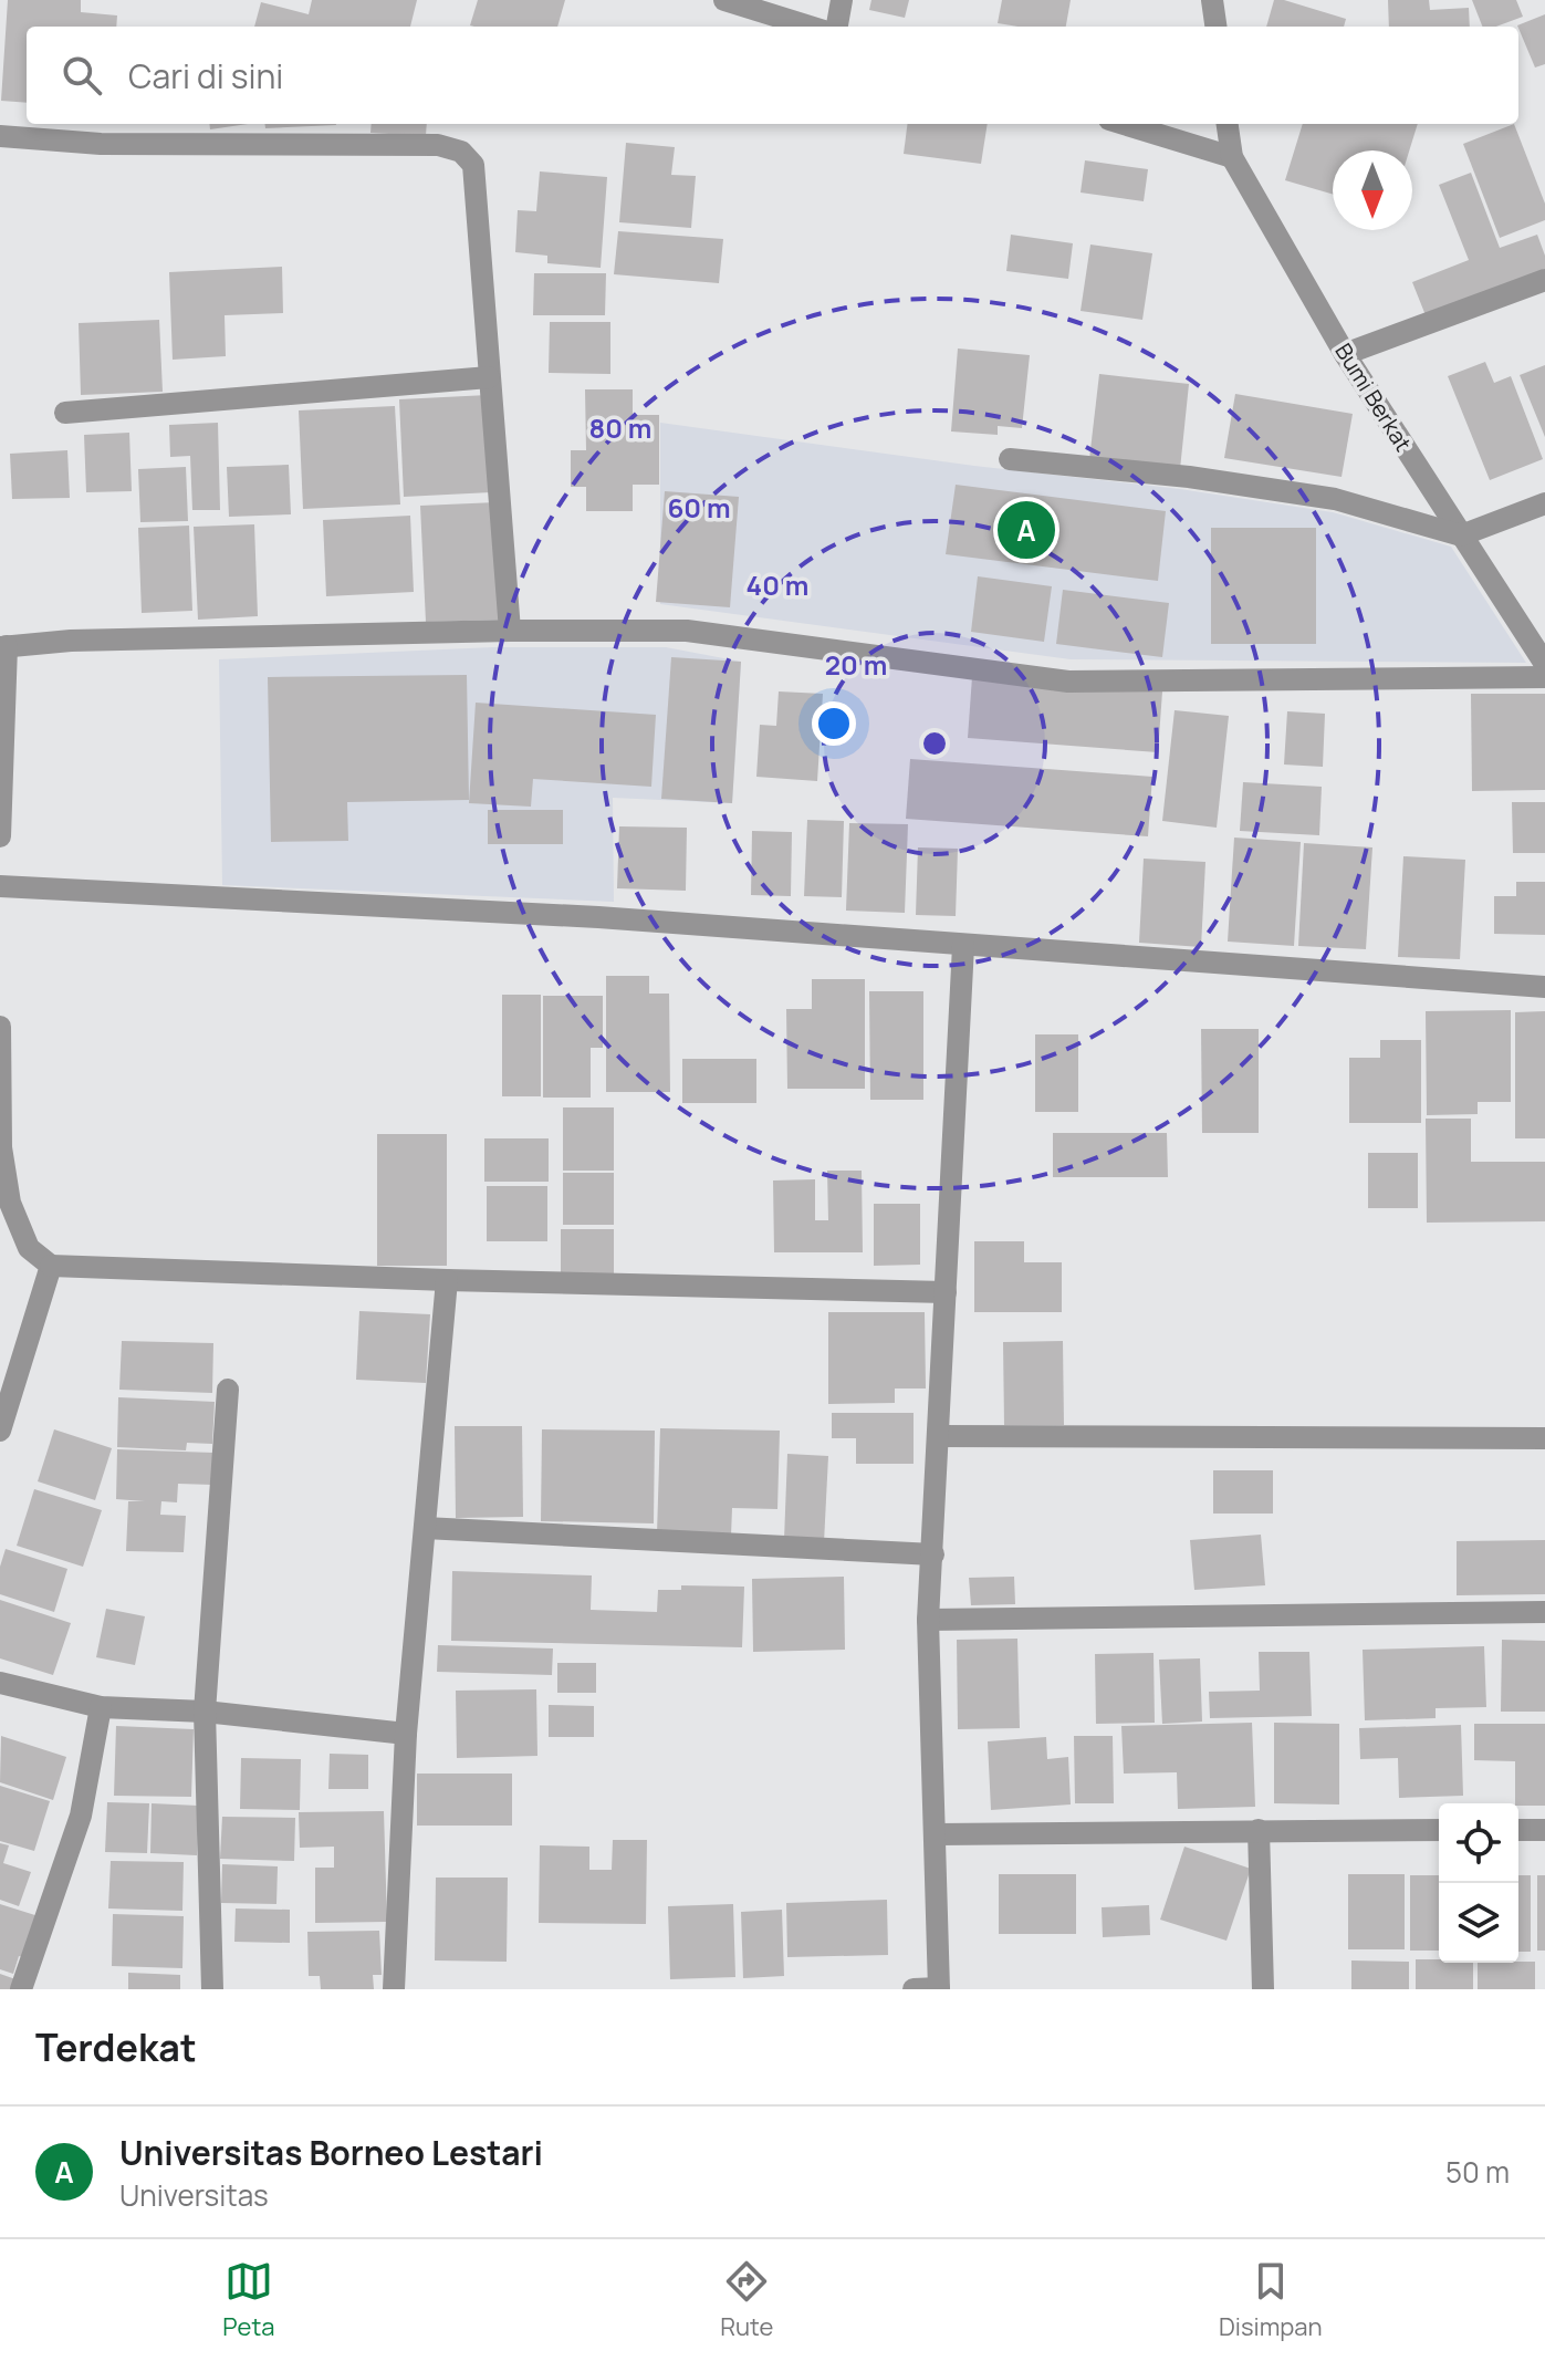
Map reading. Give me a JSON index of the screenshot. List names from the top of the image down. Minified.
{"streets":{"street":["Bumi Berkat"]},"north":"bottom","page":{"search":"Cari di sini","pins":"A","heading":"Terdekat","list":[{"mark":"A","name":"Universitas Borneo Lestari","note":"Universitas","value":"50 m"}],"nav":["Peta","Rute","Disimpan"]},"rings":["80 m","60 m","40 m","20 m"]}
